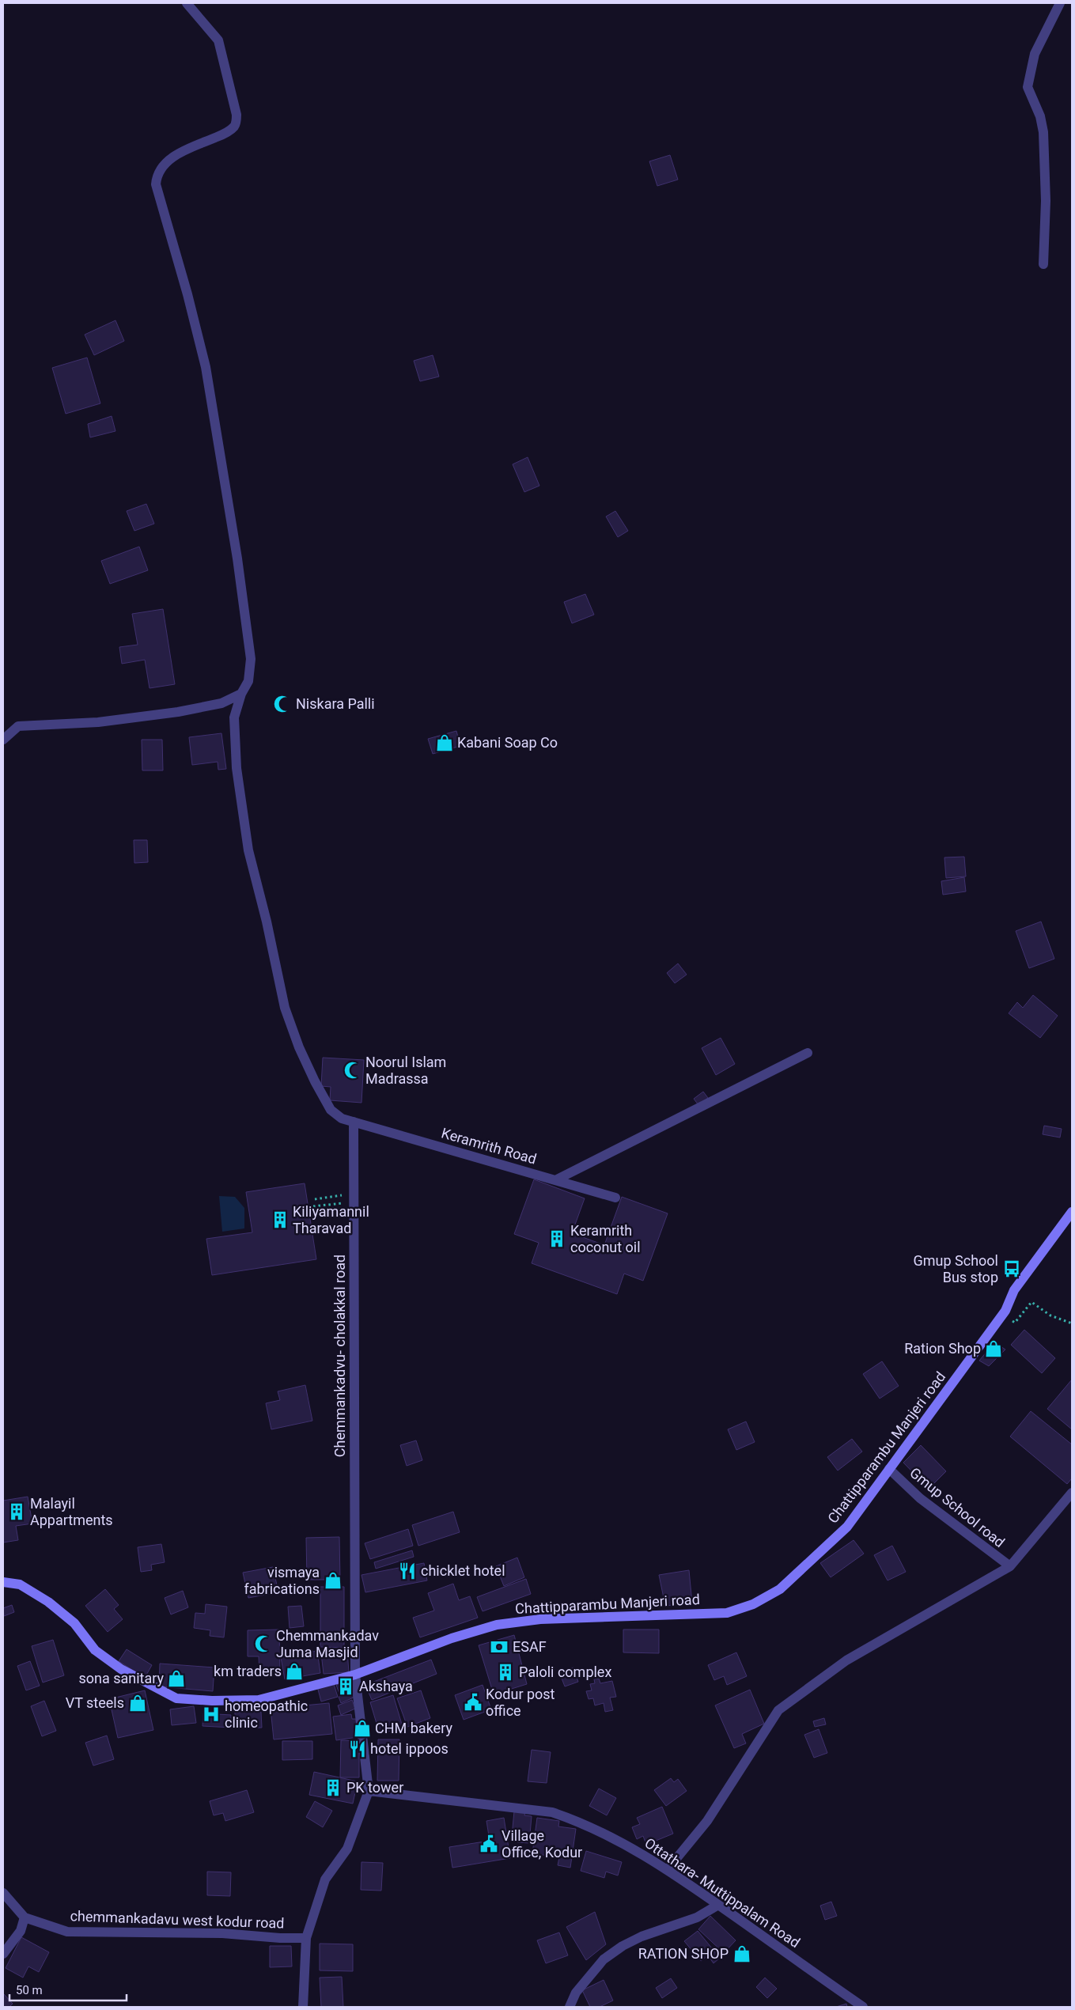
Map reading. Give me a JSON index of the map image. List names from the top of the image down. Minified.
{"streets":{"main road":["Chattipparambu Manjeri road"],"street":["Keramrith Road","Chemmankadvu- cholakkal road","Gmup School road","Ottathara- Muttippalam Road","chemmankadavu west kodur road"]},"crossings":[["Keramrith Road","Chemmankadvu- cholakkal road"],["Chemmankadvu- cholakkal road","Chattipparambu Manjeri road"],["Chattipparambu Manjeri road","Gmup School road"]],"places":{"mosque":["Niskara Palli","Noorul Islam Madrassa","Chemmankadav Juma Masjid"],"shop":["Kabani Soap Co","Ration Shop","vismaya fabrications","km traders","sona sanitary","VT steels","CHM bakery","RATION SHOP"],"building":["Kiliyamannil Tharavad","Keramrith coconut oil","Malayil Appartments","Paloli complex","Akshaya","PK tower"],"bus stop":["Gmup School Bus stop"],"restaurant":["chicklet hotel","hotel ippoos"],"bank":["ESAF"],"public building":["Kodur post office","Village Office, Kodur"],"hospital":["homeopathic clinic"]},"scale_bar":"50 m"}
